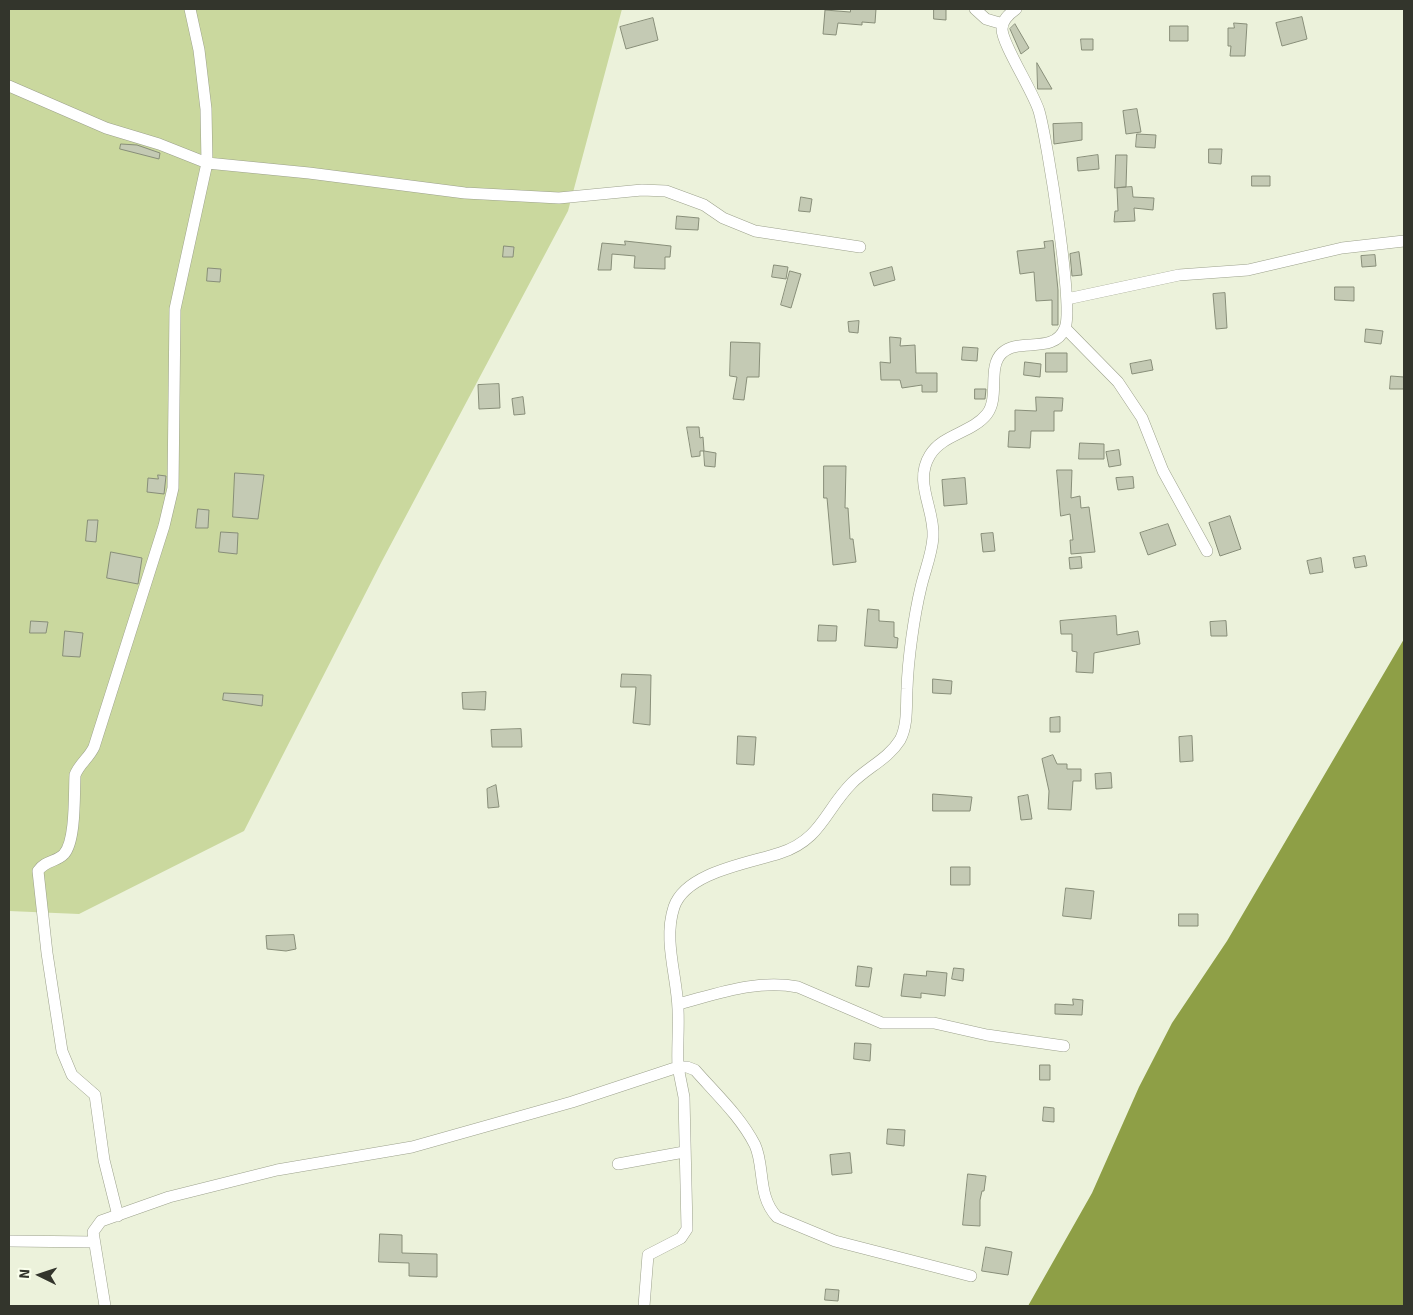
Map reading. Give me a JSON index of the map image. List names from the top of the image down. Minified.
{"north":"left"}
